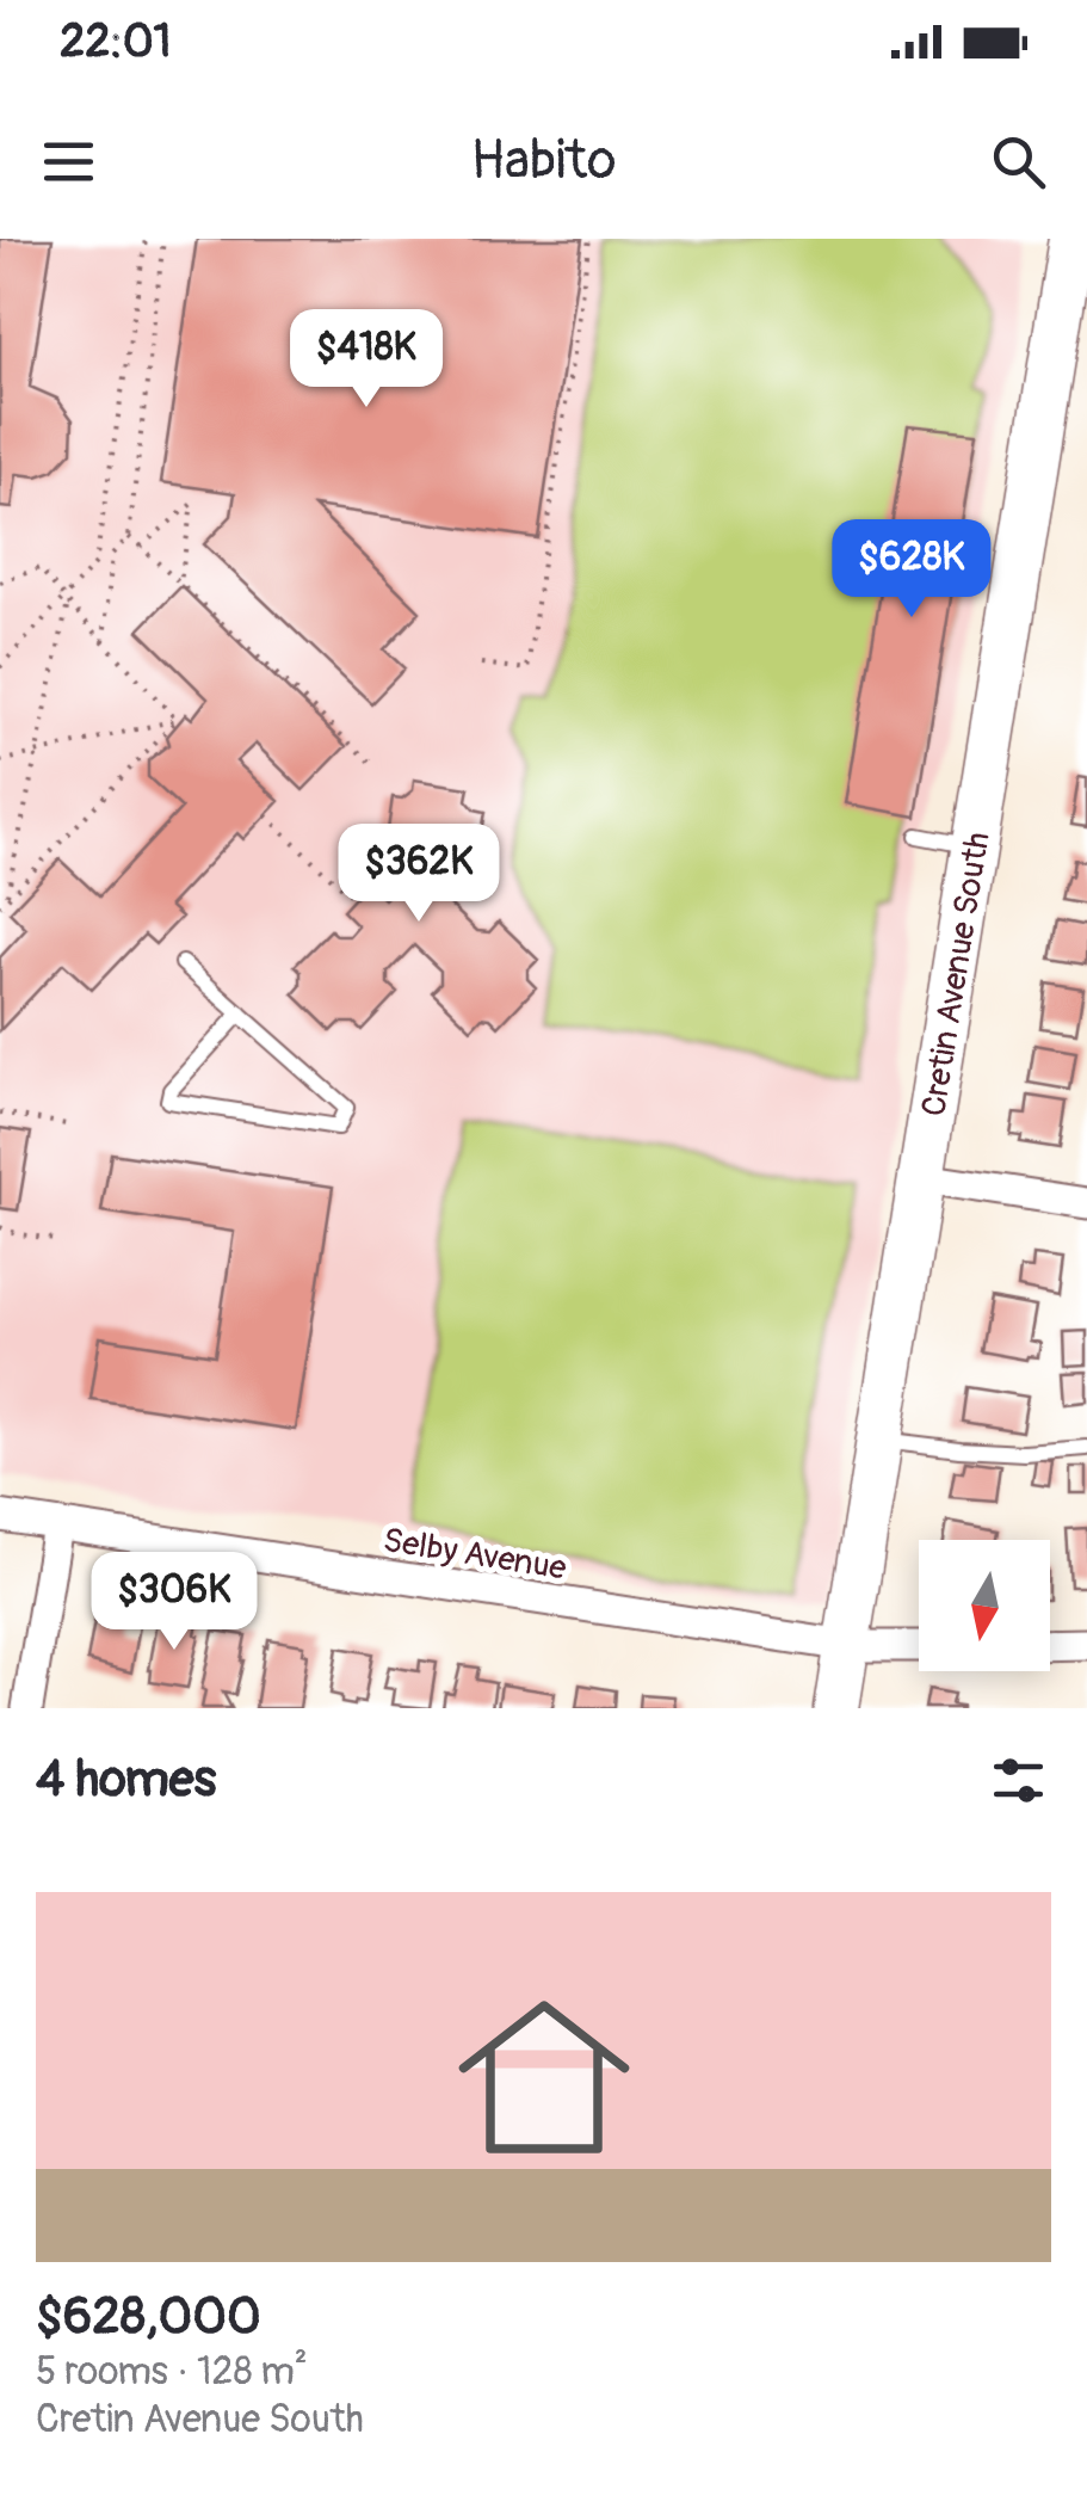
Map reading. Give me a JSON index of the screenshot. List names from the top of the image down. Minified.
{"streets":{"main road":["Cretin Avenue South"],"street":["Selby Avenue"]},"crossings":[["Cretin Avenue South","Selby Avenue"]],"north":"bottom","page":{"status":"22:01","header":"Habito","price":["$418K","$628K","$362K","$306K"],"heading":"4 homes","list":[{"name":"$628,000","note":"5 rooms · 128 m² · Cretin Avenue South"}]}}
